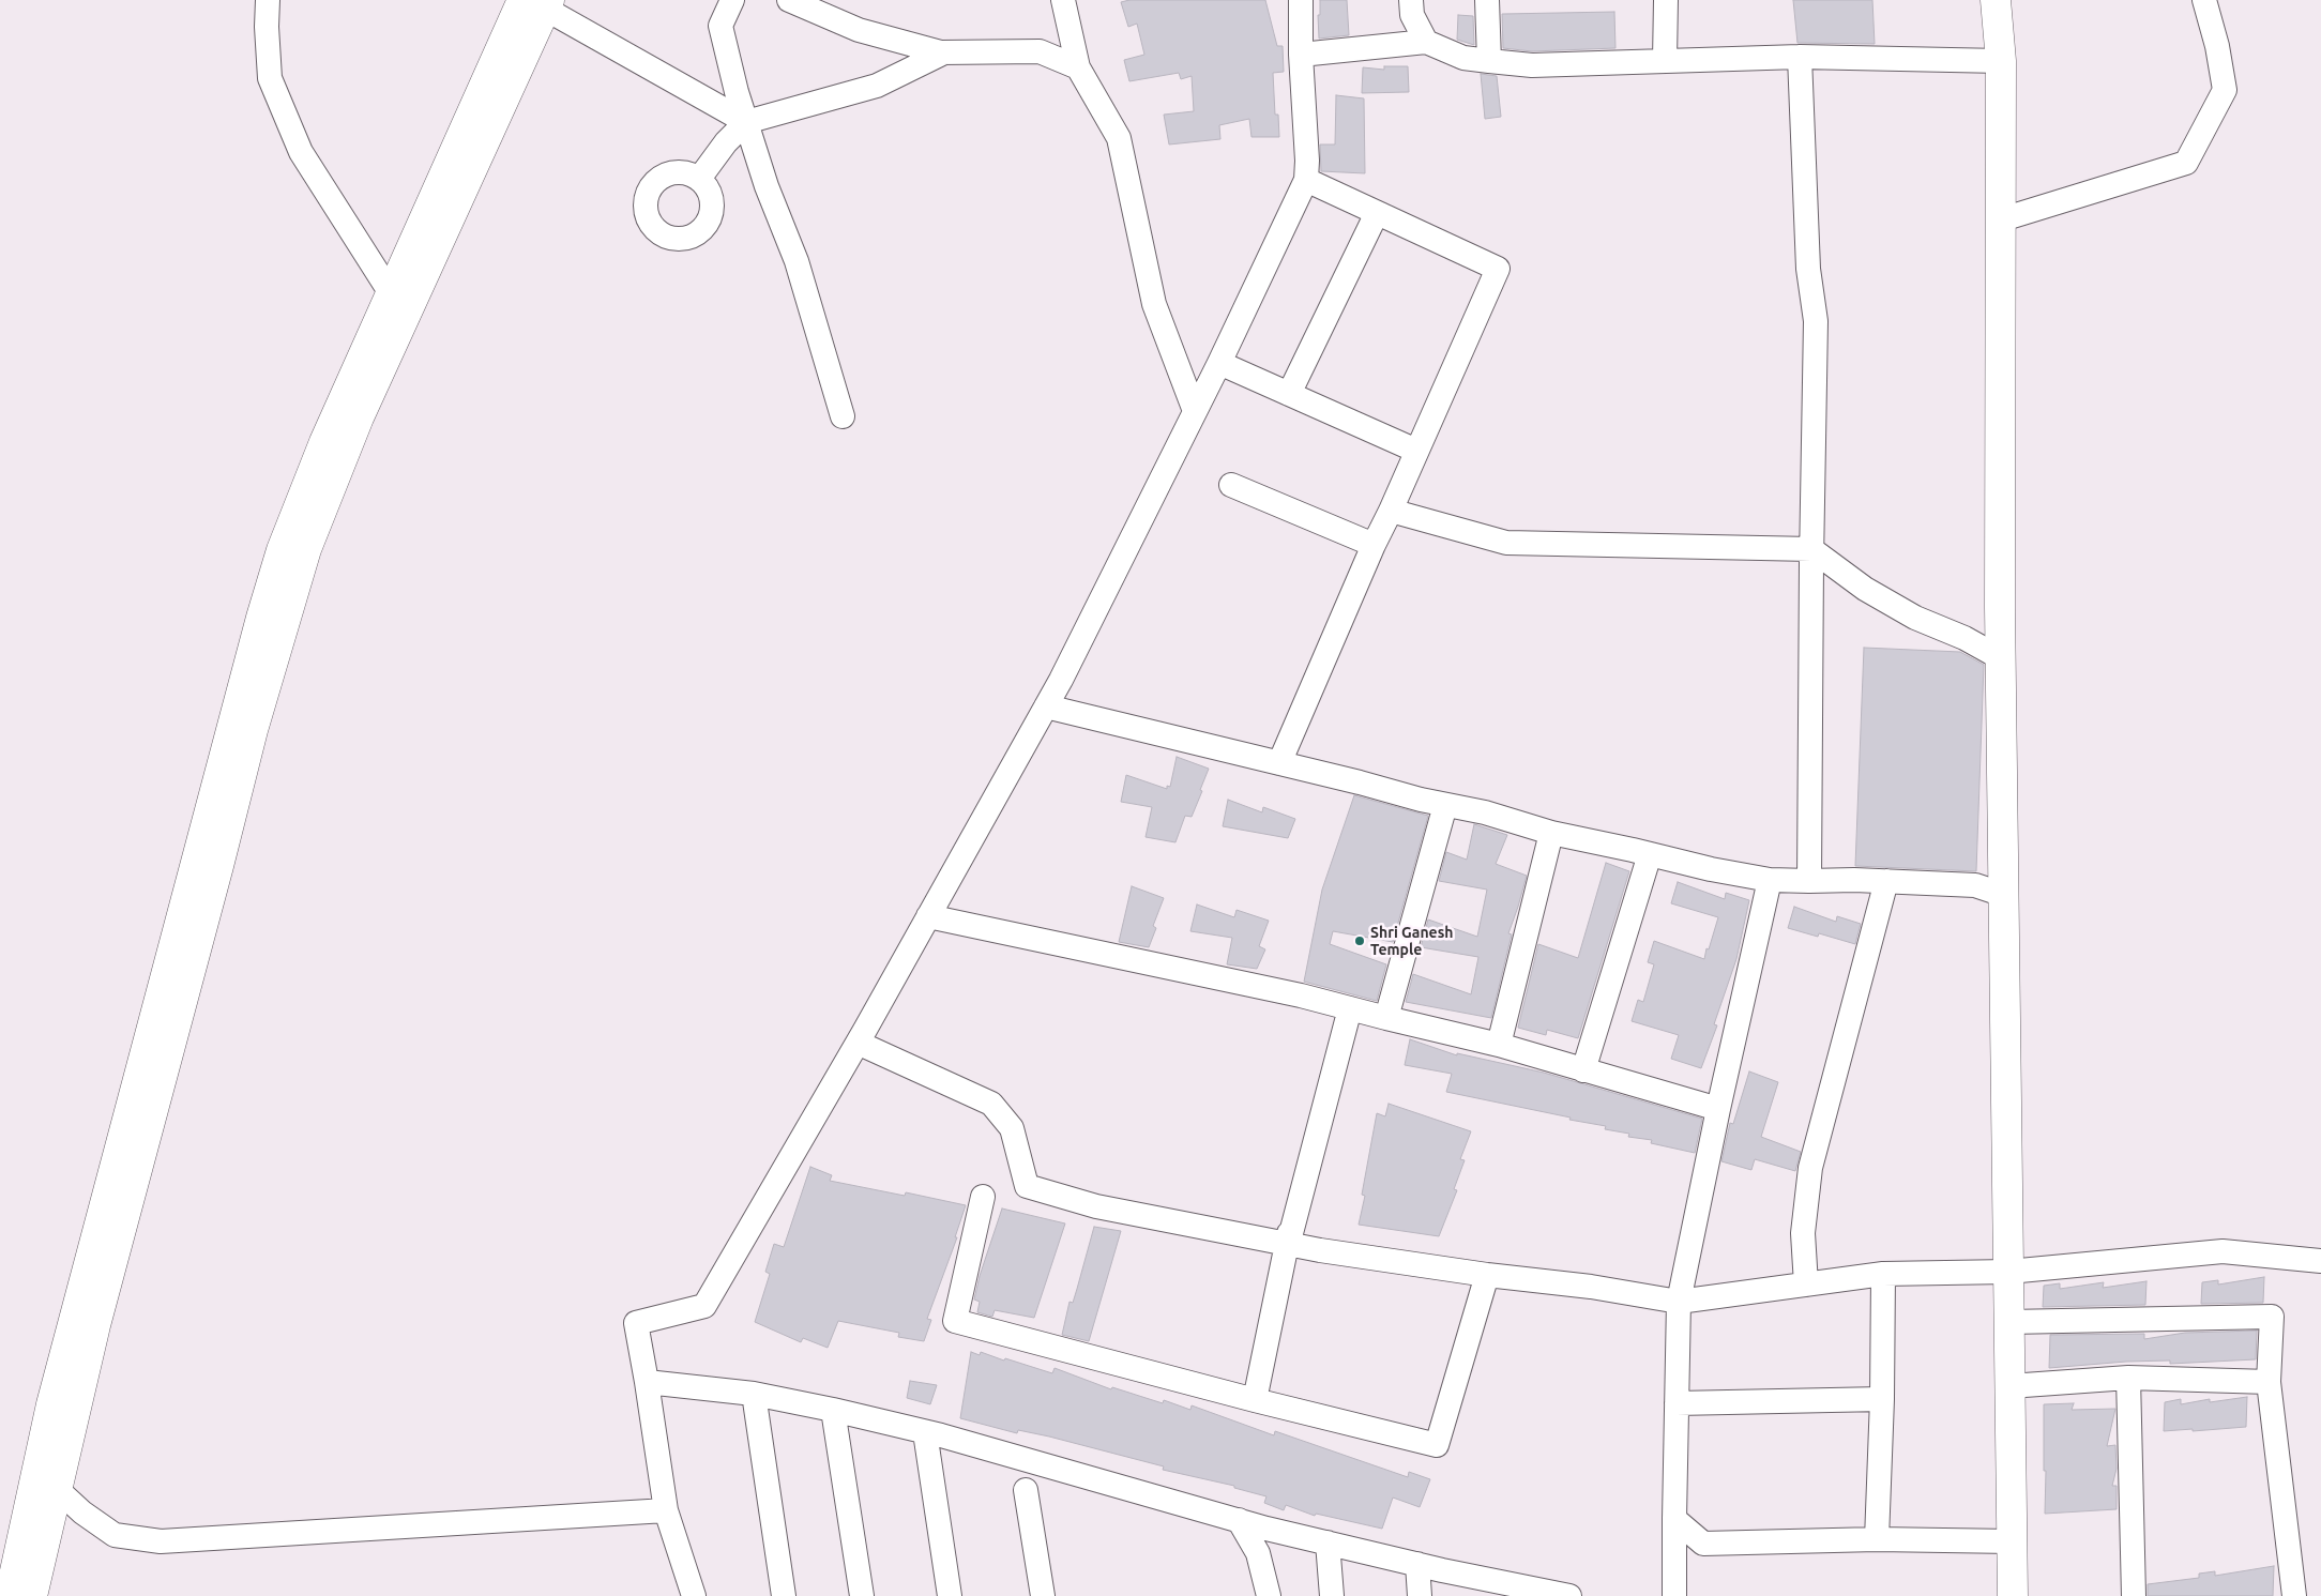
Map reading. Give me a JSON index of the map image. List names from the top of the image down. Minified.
{"places":["Shri Ganesh Temple"]}
